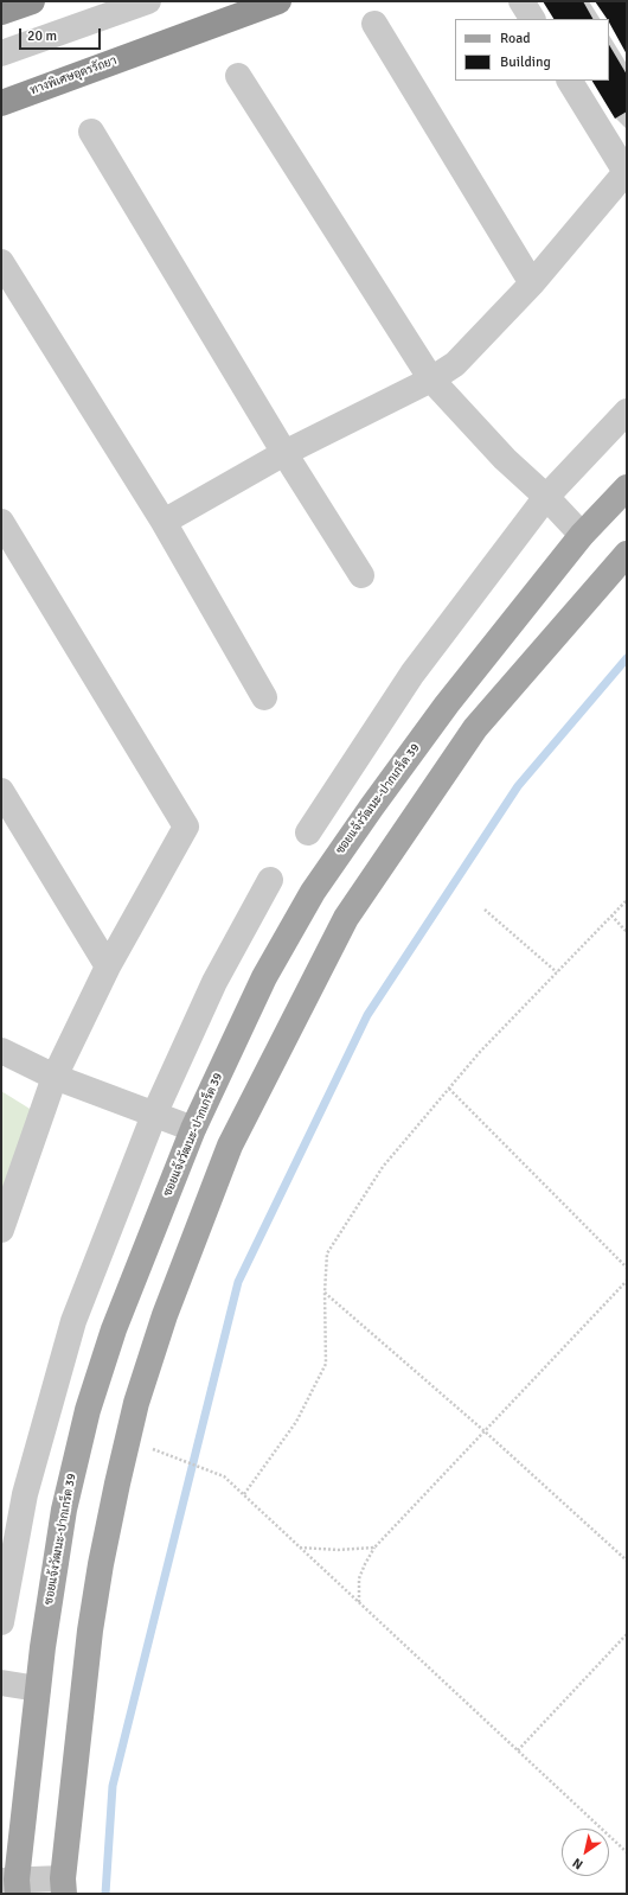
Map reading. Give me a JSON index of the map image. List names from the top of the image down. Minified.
{"streets":{"highway":["ทางพิเศษอุดรรัถยา"],"main road":["ซอยแจ้งวัฒนะ-ปากเกร็ด 39"]},"legend":["Road","Building"],"scale_bar":"20 m","north":"bottom left"}
